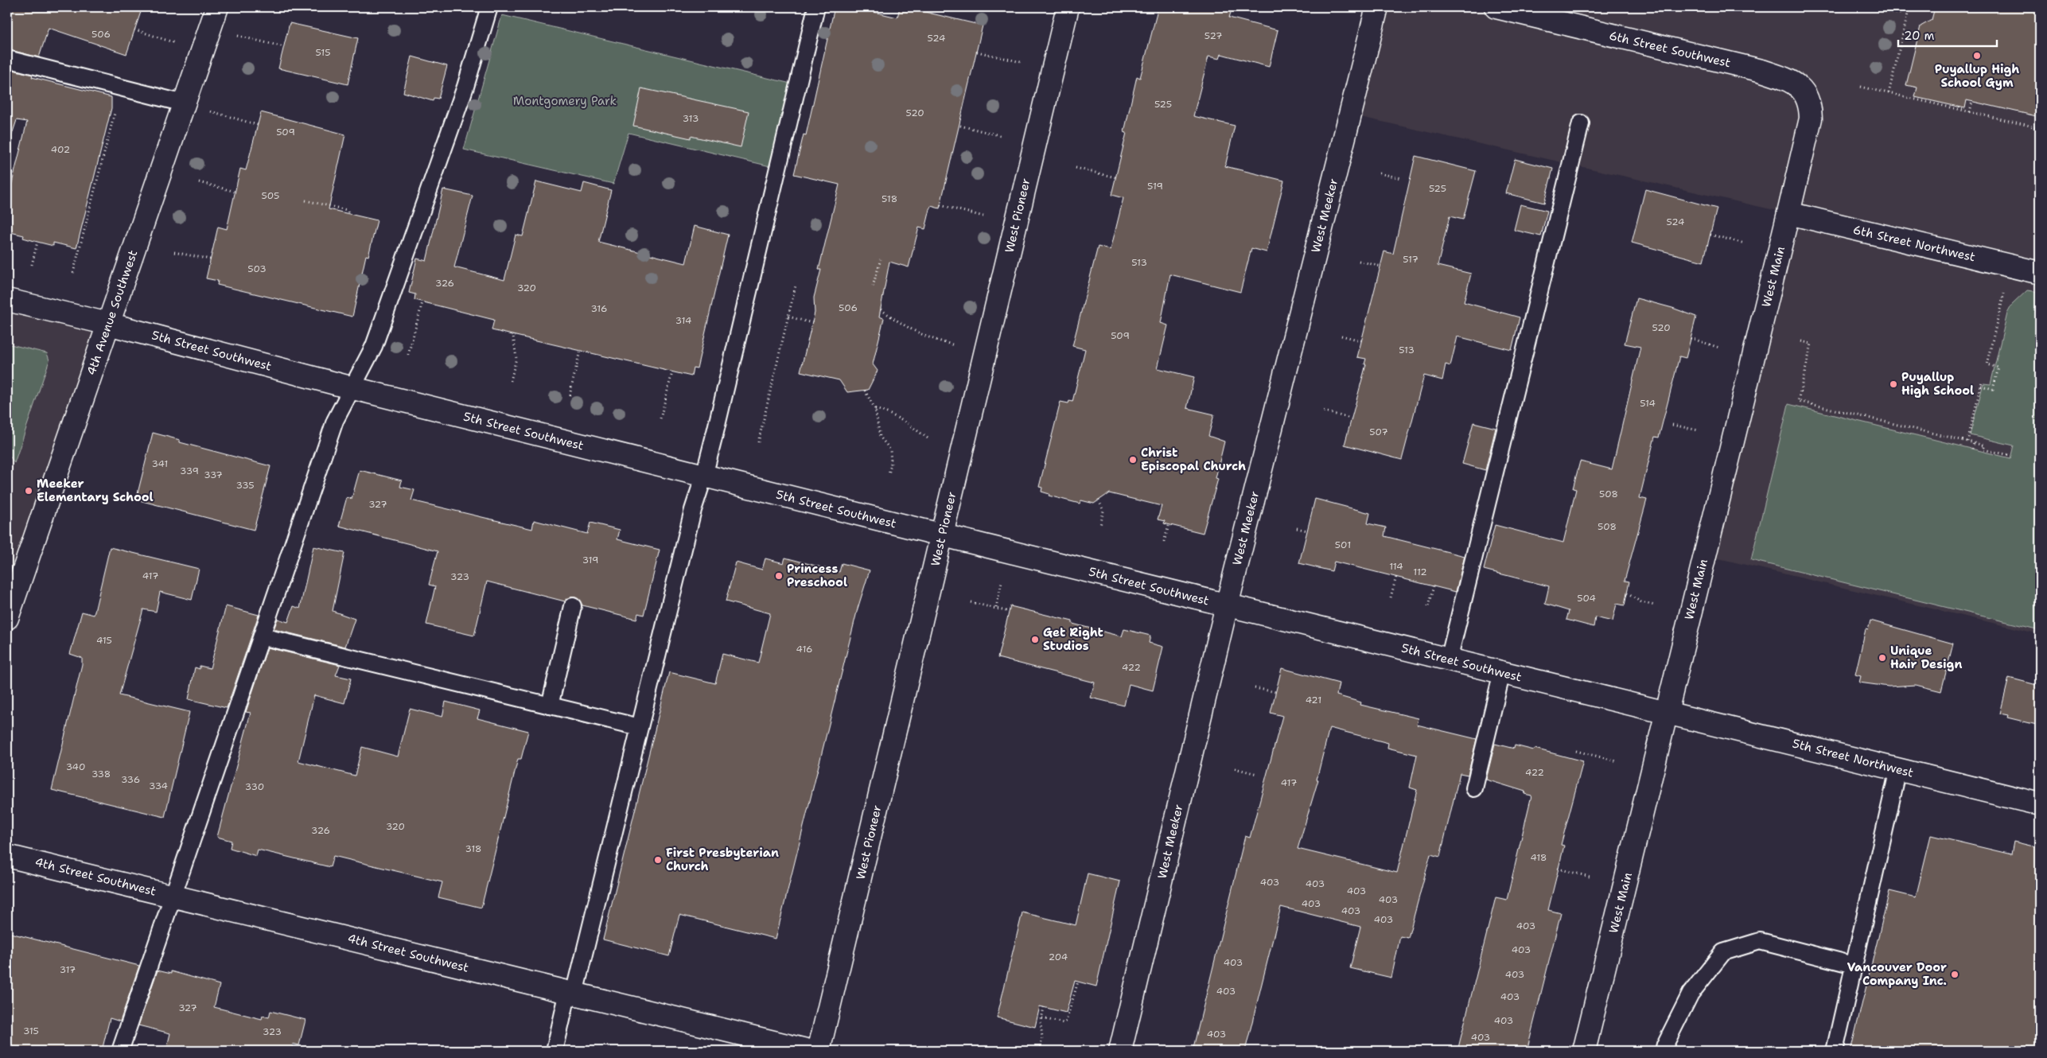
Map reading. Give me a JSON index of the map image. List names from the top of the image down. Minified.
{"streets":{"street":["6th Street Southwest","West Pioneer","West Meeker","6th Street Northwest","West Main","4th Avenue Southwest","5th Street Southwest","5th Street Northwest","4th Street Southwest"]},"crossings":[["6th Street Southwest","West Main"],["West Pioneer","5th Street Southwest"],["West Meeker","5th Street Southwest"],["6th Street Northwest","West Main"],["West Main","5th Street Southwest"],["West Main","5th Street Northwest"],["4th Avenue Southwest","5th Street Southwest"],["5th Street Southwest","5th Street Northwest"]],"parks":["Montgomery Park"],"places":["Puyallup High School Gym","Puyallup High School","Christ Episcopal Church","Meeker Elementary School","Princess Preschool","Get Right Studios","Unique Hair Design","First Presbyterian Church","Vancouver Door Company Inc."],"house_numbers":["506","527","524","515","525","520","313","509","402","519","525","505","518","524","517","513","503","326","320","506","316","314","520","509","513","514","507","341","339","337","335","508","327","508","501","319","114","112","417","323","504","415","416","422","421","340","422","338","336","417","334","330","320","326","318","418","403","403","403","403","403","403","403","403","403","204","403","317","403","403","403","327","403","315","323","403","403"],"scale_bar":"20 m"}
